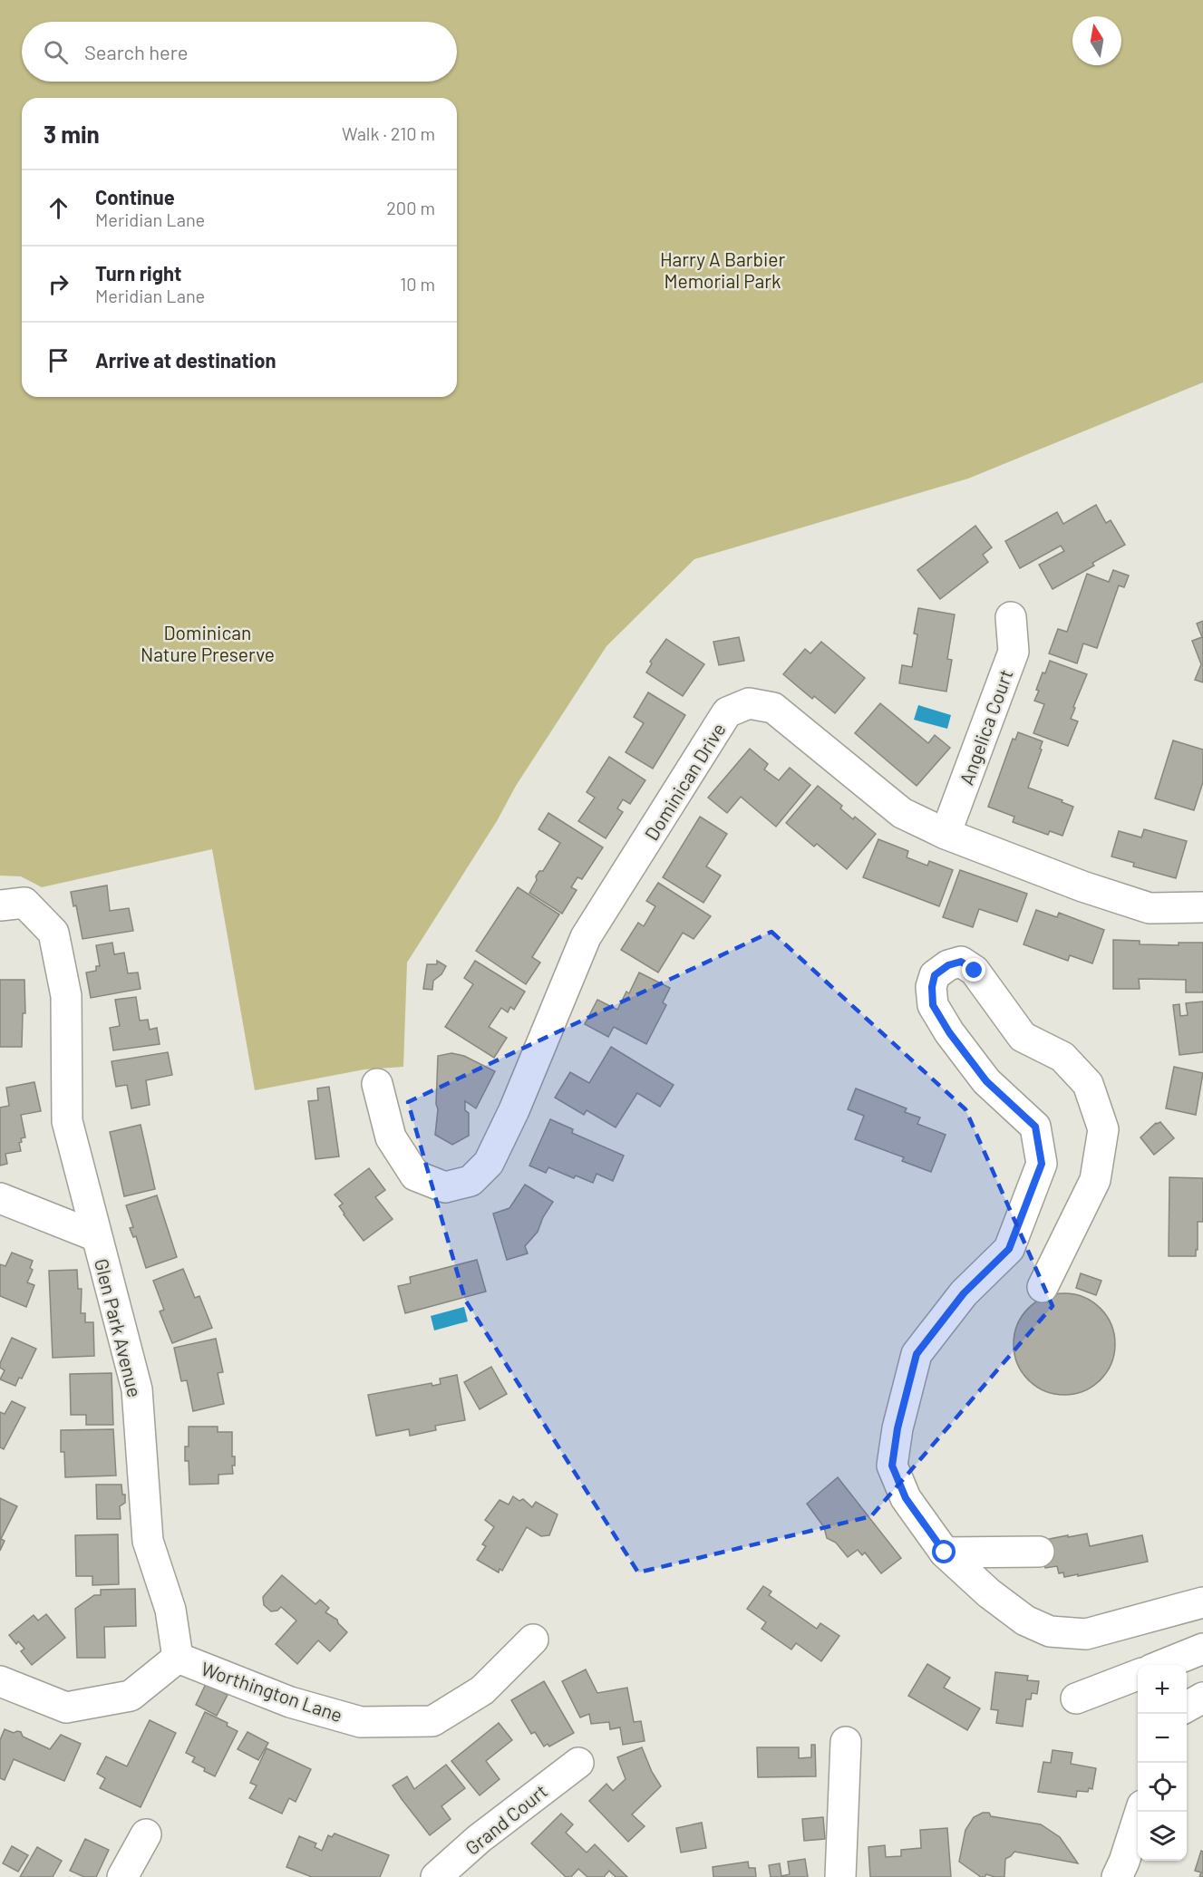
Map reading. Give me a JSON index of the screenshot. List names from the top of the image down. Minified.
{"streets":{"street":["Angelica Court","Dominican Drive","Glen Park Avenue","Worthington Lane","Grand Court"]},"crossings":[["Angelica Court","Dominican Drive"],["Glen Park Avenue","Worthington Lane"]],"parks":["Harry A Barbier Memorial Park","Dominican Nature Preserve"],"north":"top","page":{"search":"Search here","heading":["3 min","Walk · 210 m"],"list":[["Continue","Meridian Lane","200 m"],["Turn right","Meridian Lane","10 m"],"Arrive at destination"],"map_buttons":["+","−"]}}
